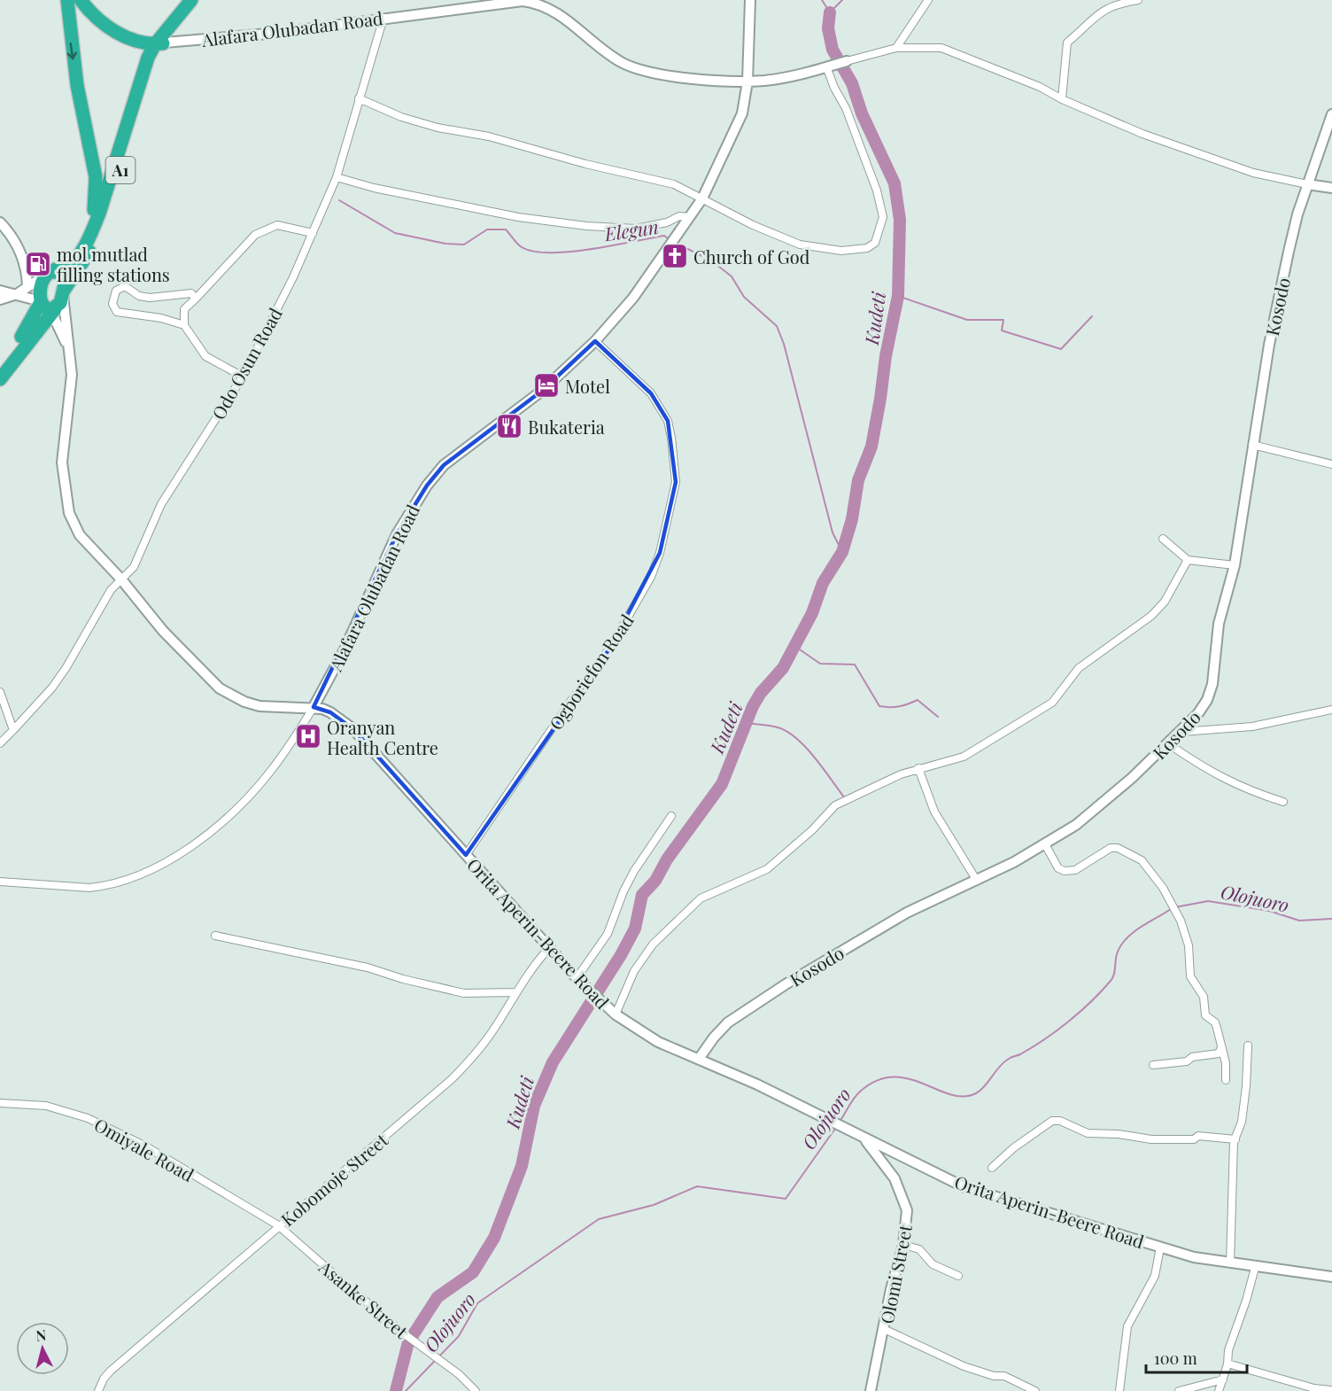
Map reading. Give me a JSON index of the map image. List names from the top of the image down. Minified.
{"streets":{"highway":["A1"],"main road":["Alafara Olubadan Road","Kosodo","Orita Aperin-Beere Road","Olomi Street"],"street":["Odo Osun Road","Ogboriefon Road","Omiyale Road","Kobomoje Street","Asanke Street"]},"crossings":[["Alafara Olubadan Road","A1"],["Alafara Olubadan Road","Odo Osun Road"],["Alafara Olubadan Road","Ogboriefon Road"],["Alafara Olubadan Road","Orita Aperin-Beere Road"],["A1","Orita Aperin-Beere Road"],["Kosodo","Orita Aperin-Beere Road"],["Odo Osun Road","Orita Aperin-Beere Road"],["Ogboriefon Road","Orita Aperin-Beere Road"],["Orita Aperin-Beere Road","Kobomoje Street"],["Orita Aperin-Beere Road","Olomi Street"],["Omiyale Road","Kobomoje Street"],["Omiyale Road","Asanke Street"],["Kobomoje Street","Asanke Street"]],"water":["Elegun","Kudeti","Olojuoro"],"places":{"church":["Church of God"],"fuel station":["mol mutlad filling stations"],"hotel":["Motel"],"restaurant":["Bukateria"],"hospital":["Oranyan Health Centre"]},"scale_bar":"100 m","north":"top"}
